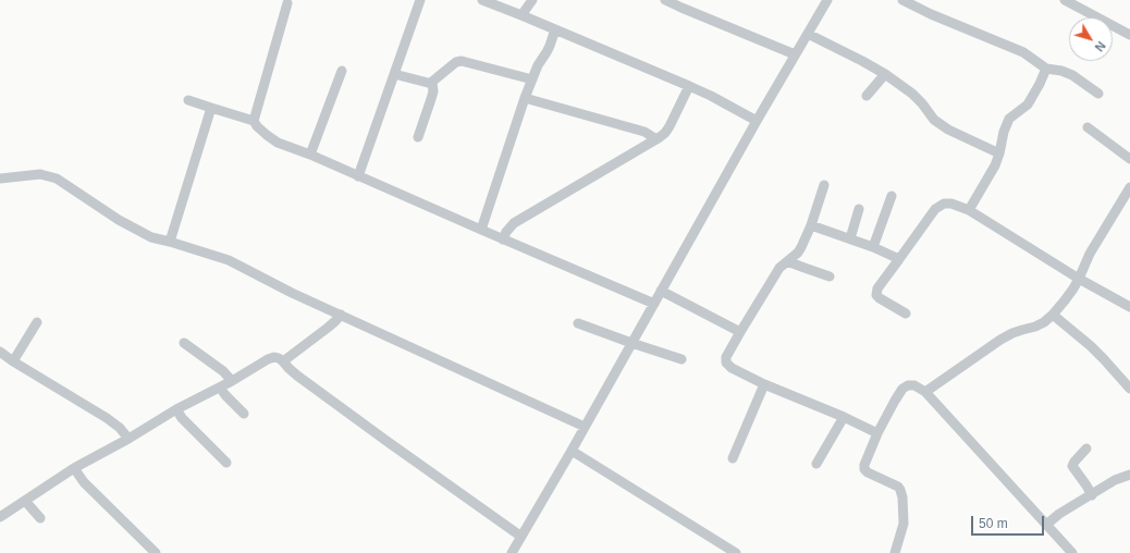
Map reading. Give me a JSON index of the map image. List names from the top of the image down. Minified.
{"scale_bar":"50 m","north":"bottom right"}
